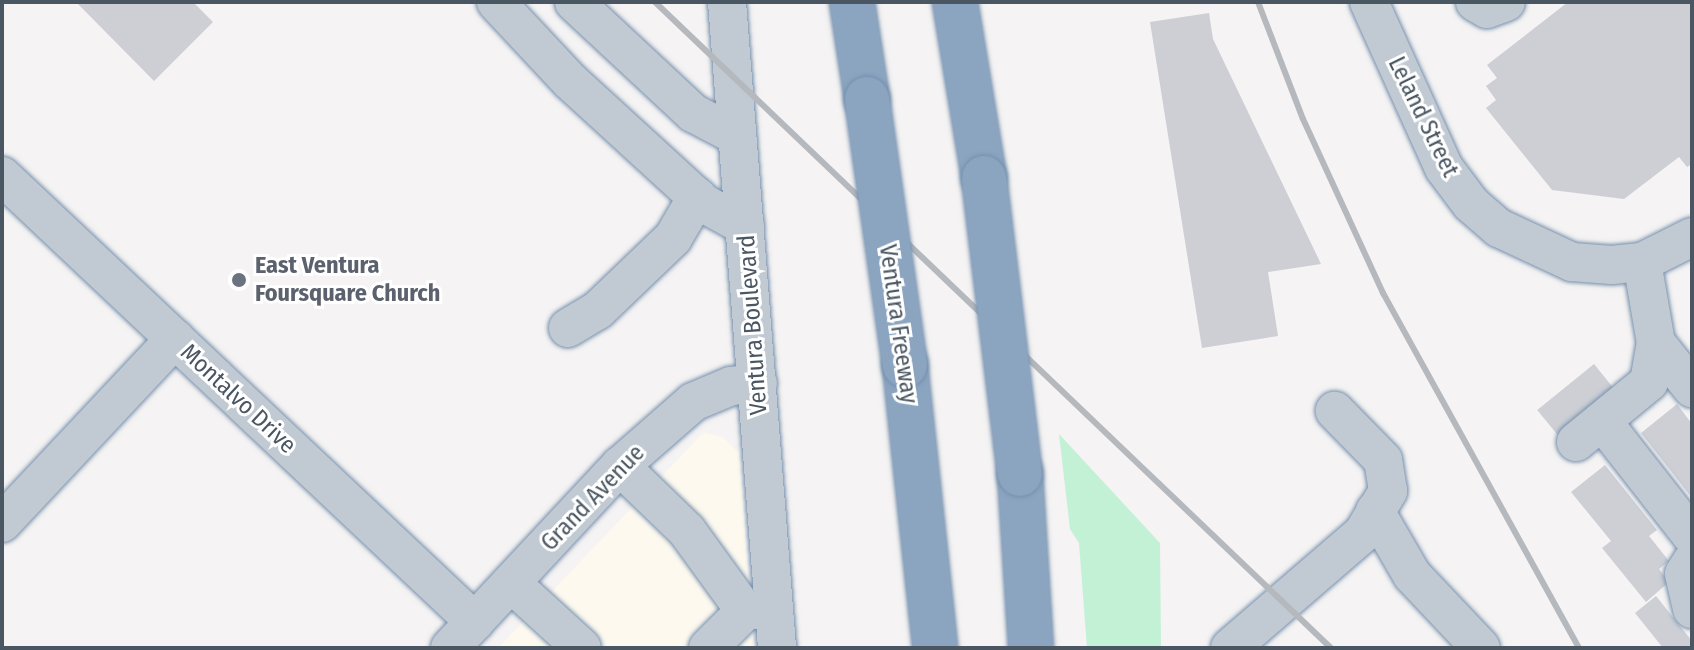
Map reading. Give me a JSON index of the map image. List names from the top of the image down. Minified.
{"streets":{"highway":["Ventura Freeway"],"street":["Leland Street","Ventura Boulevard","Montalvo Drive","Grand Avenue"]},"crossings":[["Ventura Boulevard","Grand Avenue"],["Montalvo Drive","Grand Avenue"]],"places":["East Ventura Foursquare Church"]}
